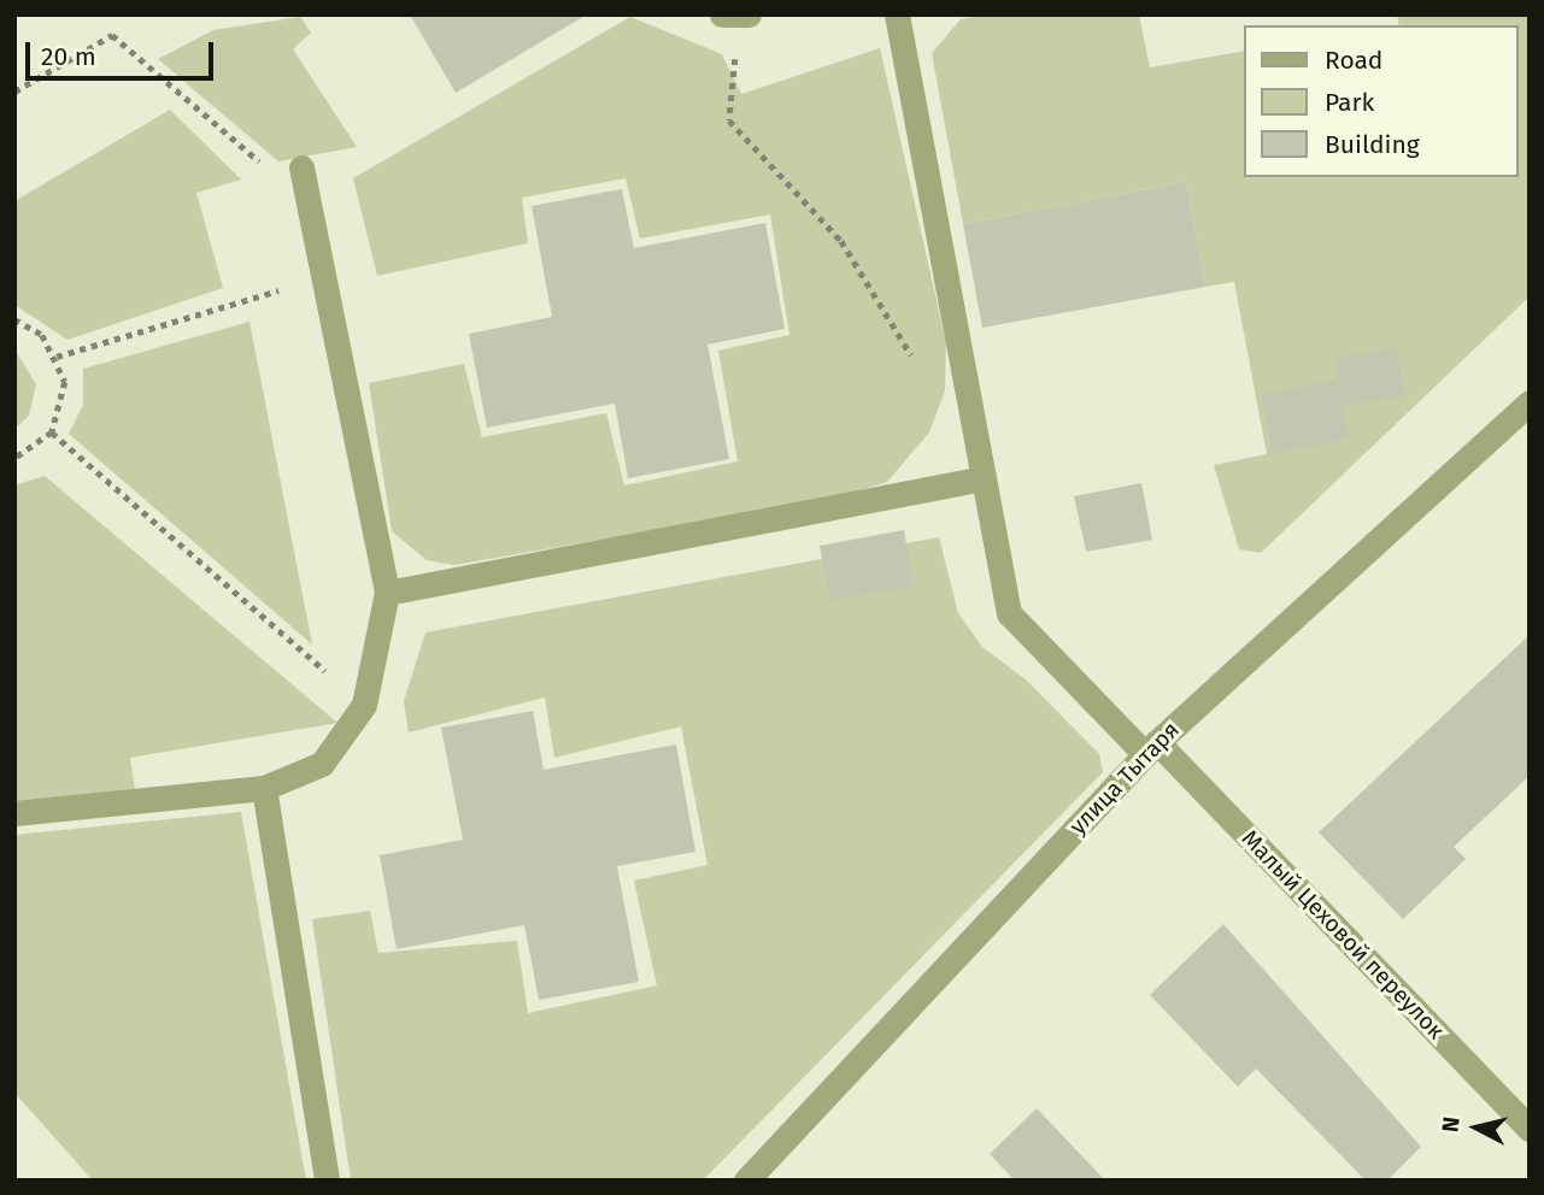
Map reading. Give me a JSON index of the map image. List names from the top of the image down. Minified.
{"streets":{"street":["улица Тытаря","Малый Цеховой переулок"]},"crossings":[["улица Тытаря","Малый Цеховой переулок"]],"legend":["Road","Park","Building"],"scale_bar":"20 m","north":"left"}
